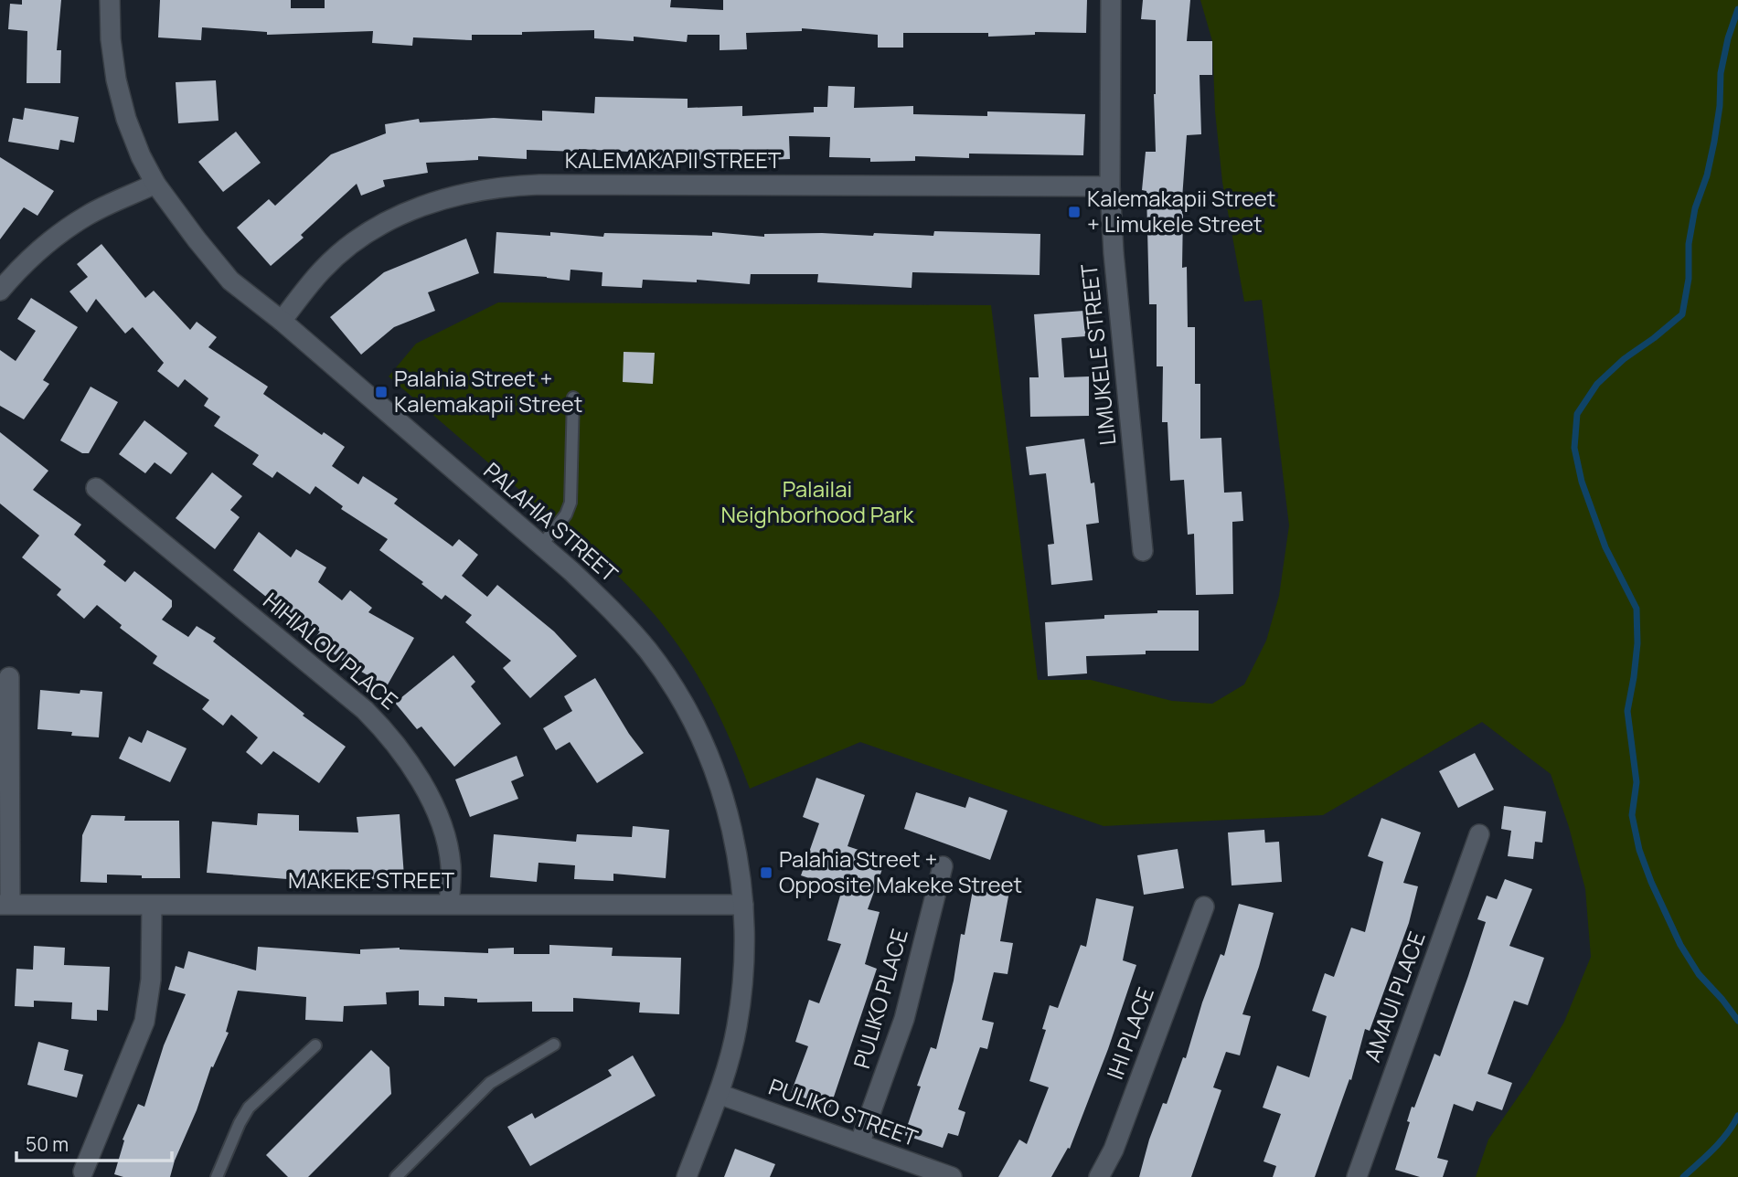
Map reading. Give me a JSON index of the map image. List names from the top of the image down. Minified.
{"streets":{"street":["KALEMAKAPII STREET","LIMUKELE STREET","PALAHIA STREET","HIHIALOU PLACE","MAKEKE STREET","AMAUI PLACE","PULIKO PLACE","IHI PLACE","PULIKO STREET"]},"crossings":[["KALEMAKAPII STREET","LIMUKELE STREET"],["KALEMAKAPII STREET","PALAHIA STREET"],["PALAHIA STREET","MAKEKE STREET"],["PALAHIA STREET","PULIKO STREET"],["HIHIALOU PLACE","MAKEKE STREET"],["PULIKO PLACE","PULIKO STREET"]],"parks":["Palailai Neighborhood Park"],"places":{"transit":["Kalemakapii Street + Limukele Street","Palahia Street + Kalemakapii Street","Palahia Street + Opposite Makeke Street"]},"scale_bar":"50 m"}
